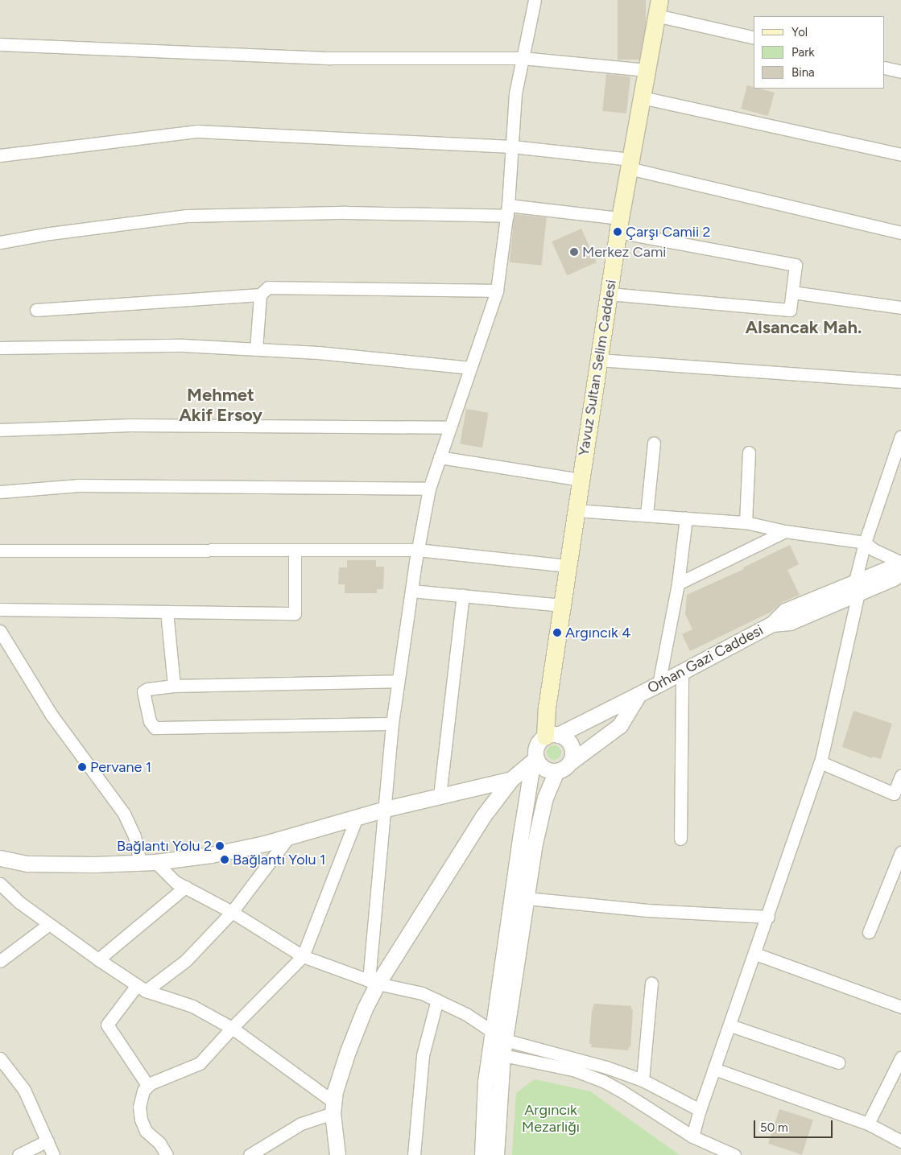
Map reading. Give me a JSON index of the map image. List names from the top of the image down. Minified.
{"streets":{"main road":["Yavuz Sultan Selim Caddesi"],"street":["Orhan Gazi Caddesi"]},"crossings":[["Yavuz Sultan Selim Caddesi","Orhan Gazi Caddesi"]],"districts":["Alsancak Mah.","Mehmet Akif Ersoy"],"parks":["Argıncık Mezarlığı"],"places":["Çarşı Camii 2","Merkez Cami","Argıncık 4","Pervane 1","Bağlantı Yolu 2","Bağlantı Yolu 1"],"legend":["Yol","Park","Bina"],"scale_bar":"50 m"}
